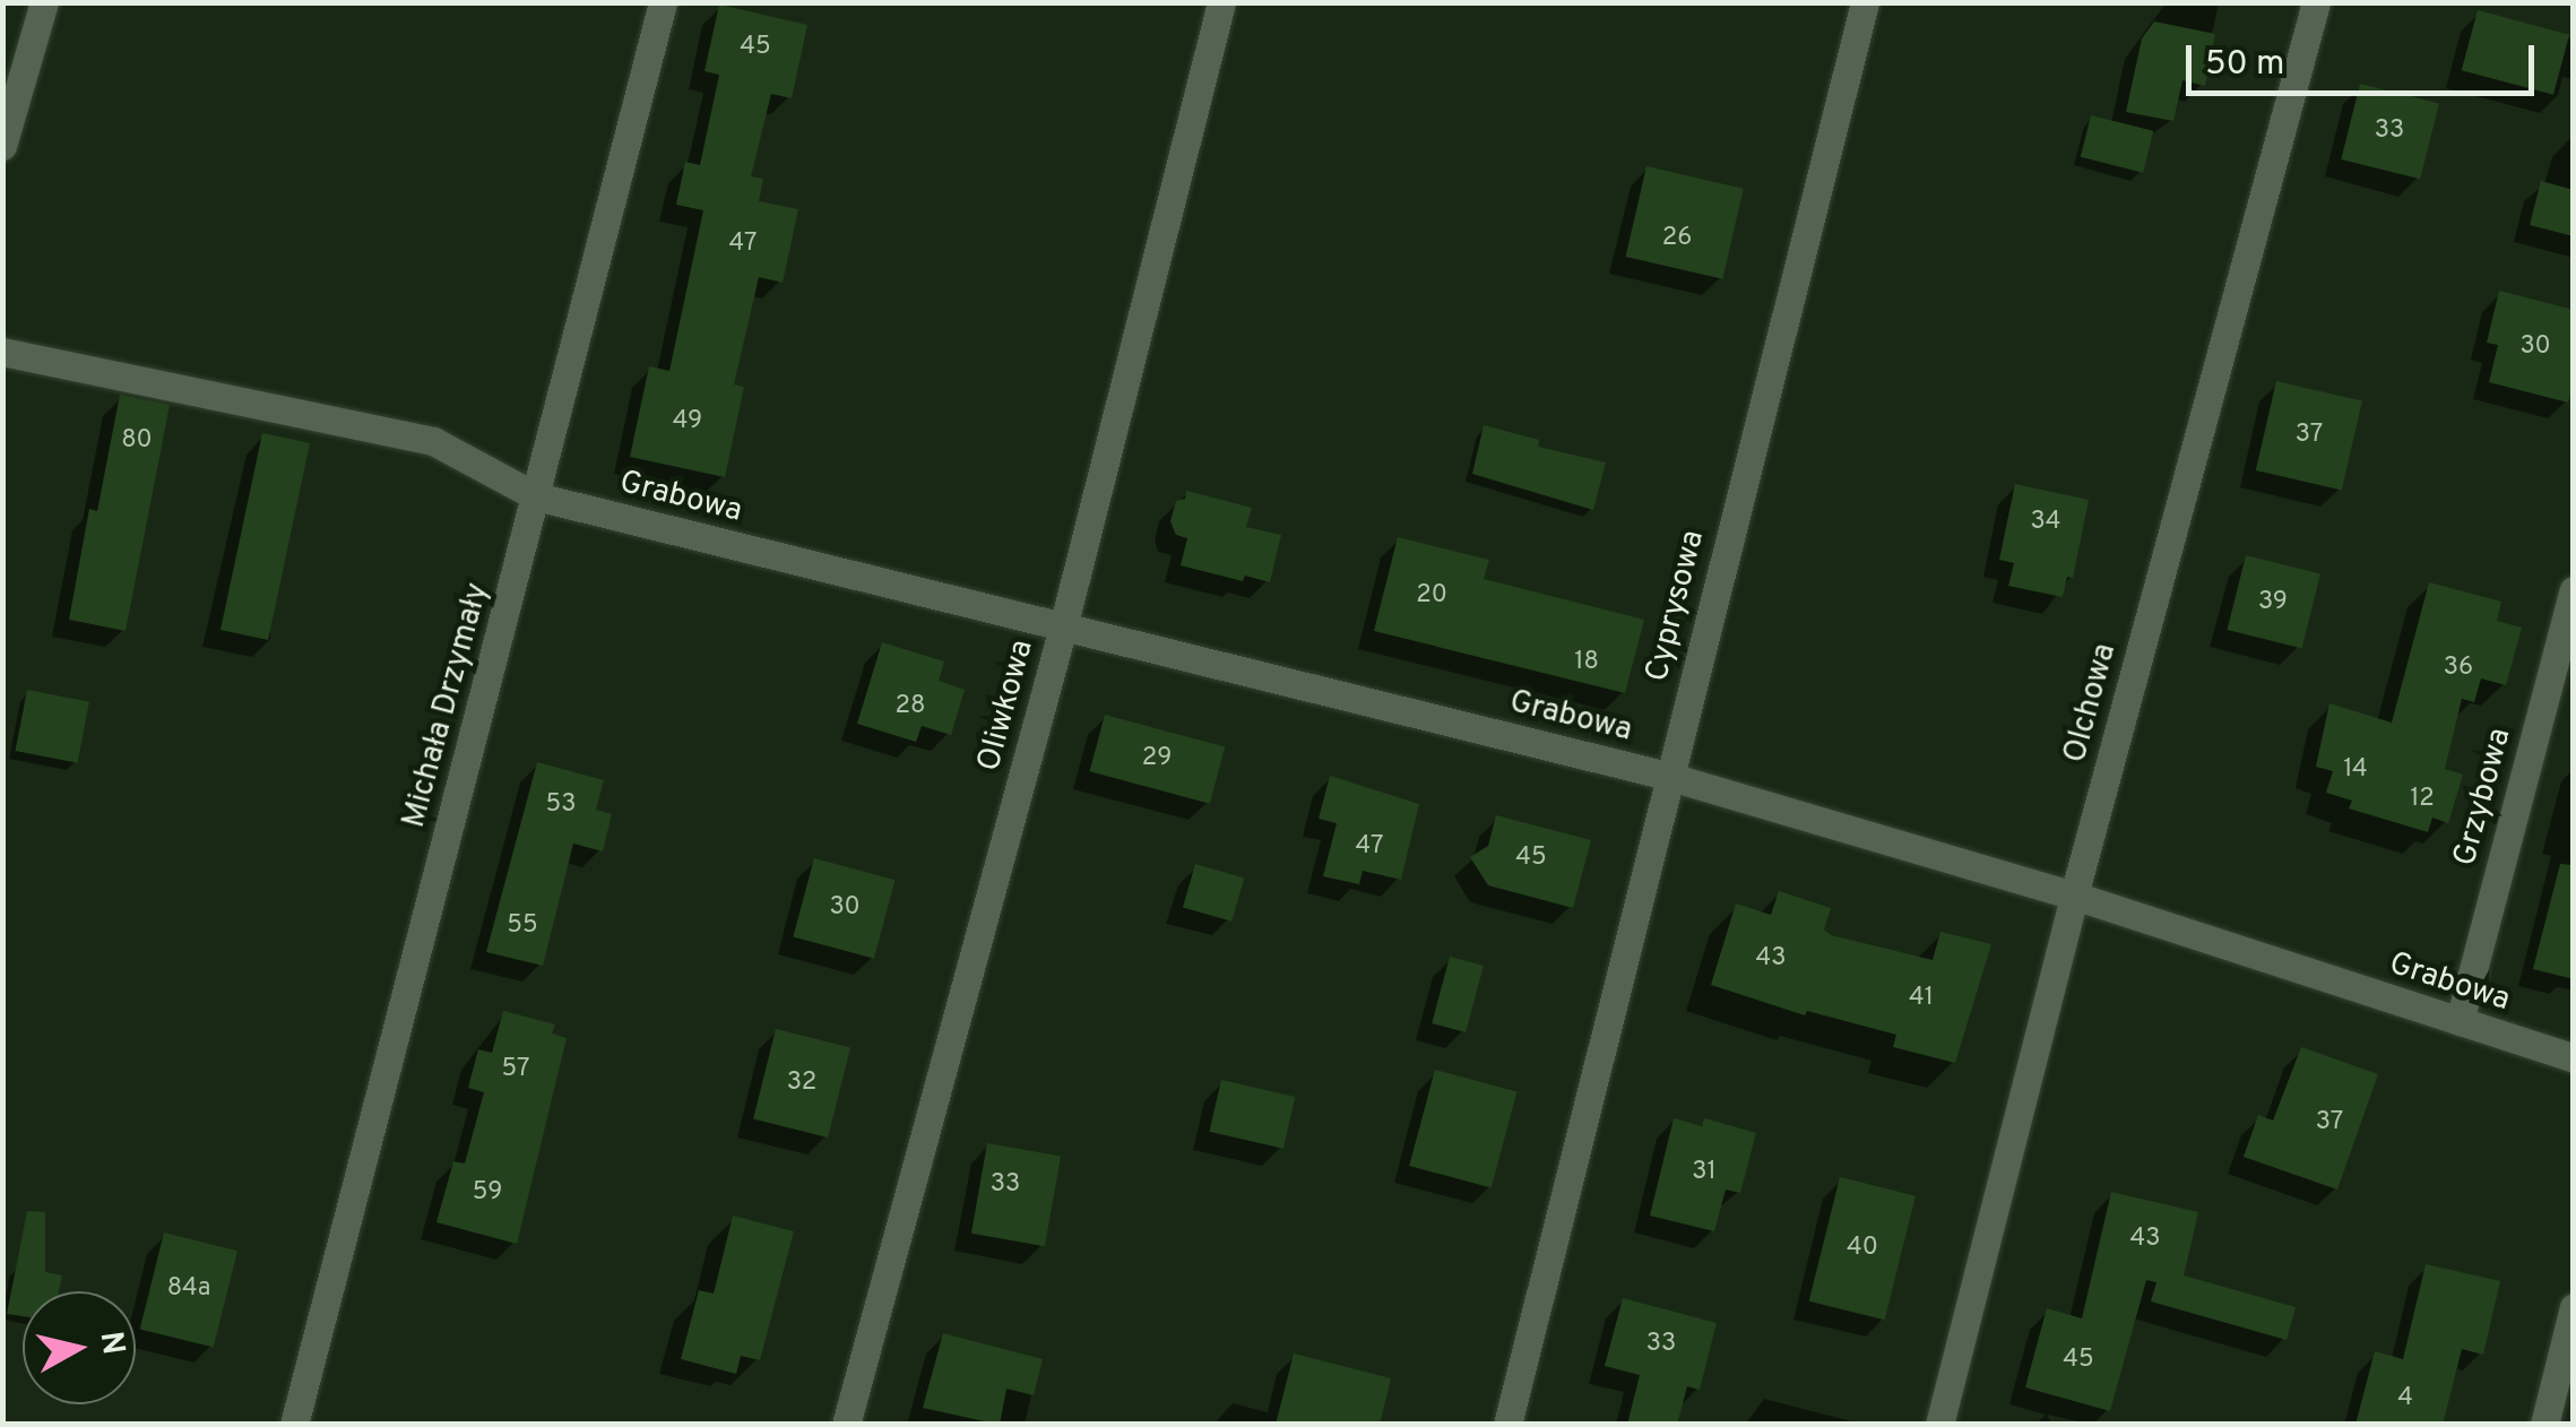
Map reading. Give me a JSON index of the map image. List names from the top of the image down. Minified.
{"streets":{"street":["Grabowa","Cyprysowa","Olchowa","Michała Drzymały","Oliwkowa","Grzybowa"]},"crossings":[["Grabowa","Cyprysowa"],["Grabowa","Olchowa"],["Grabowa","Michała Drzymały"],["Grabowa","Oliwkowa"],["Grabowa","Grzybowa"]],"house_numbers":["45","33","26","47","30","49","37","80","34","20","39","18","36","28","29","14","12","53","47","45","30","55","43","41","57","32","37","31","33","59","43","40","84a","33","45","4"],"scale_bar":"50 m","north":"right"}
